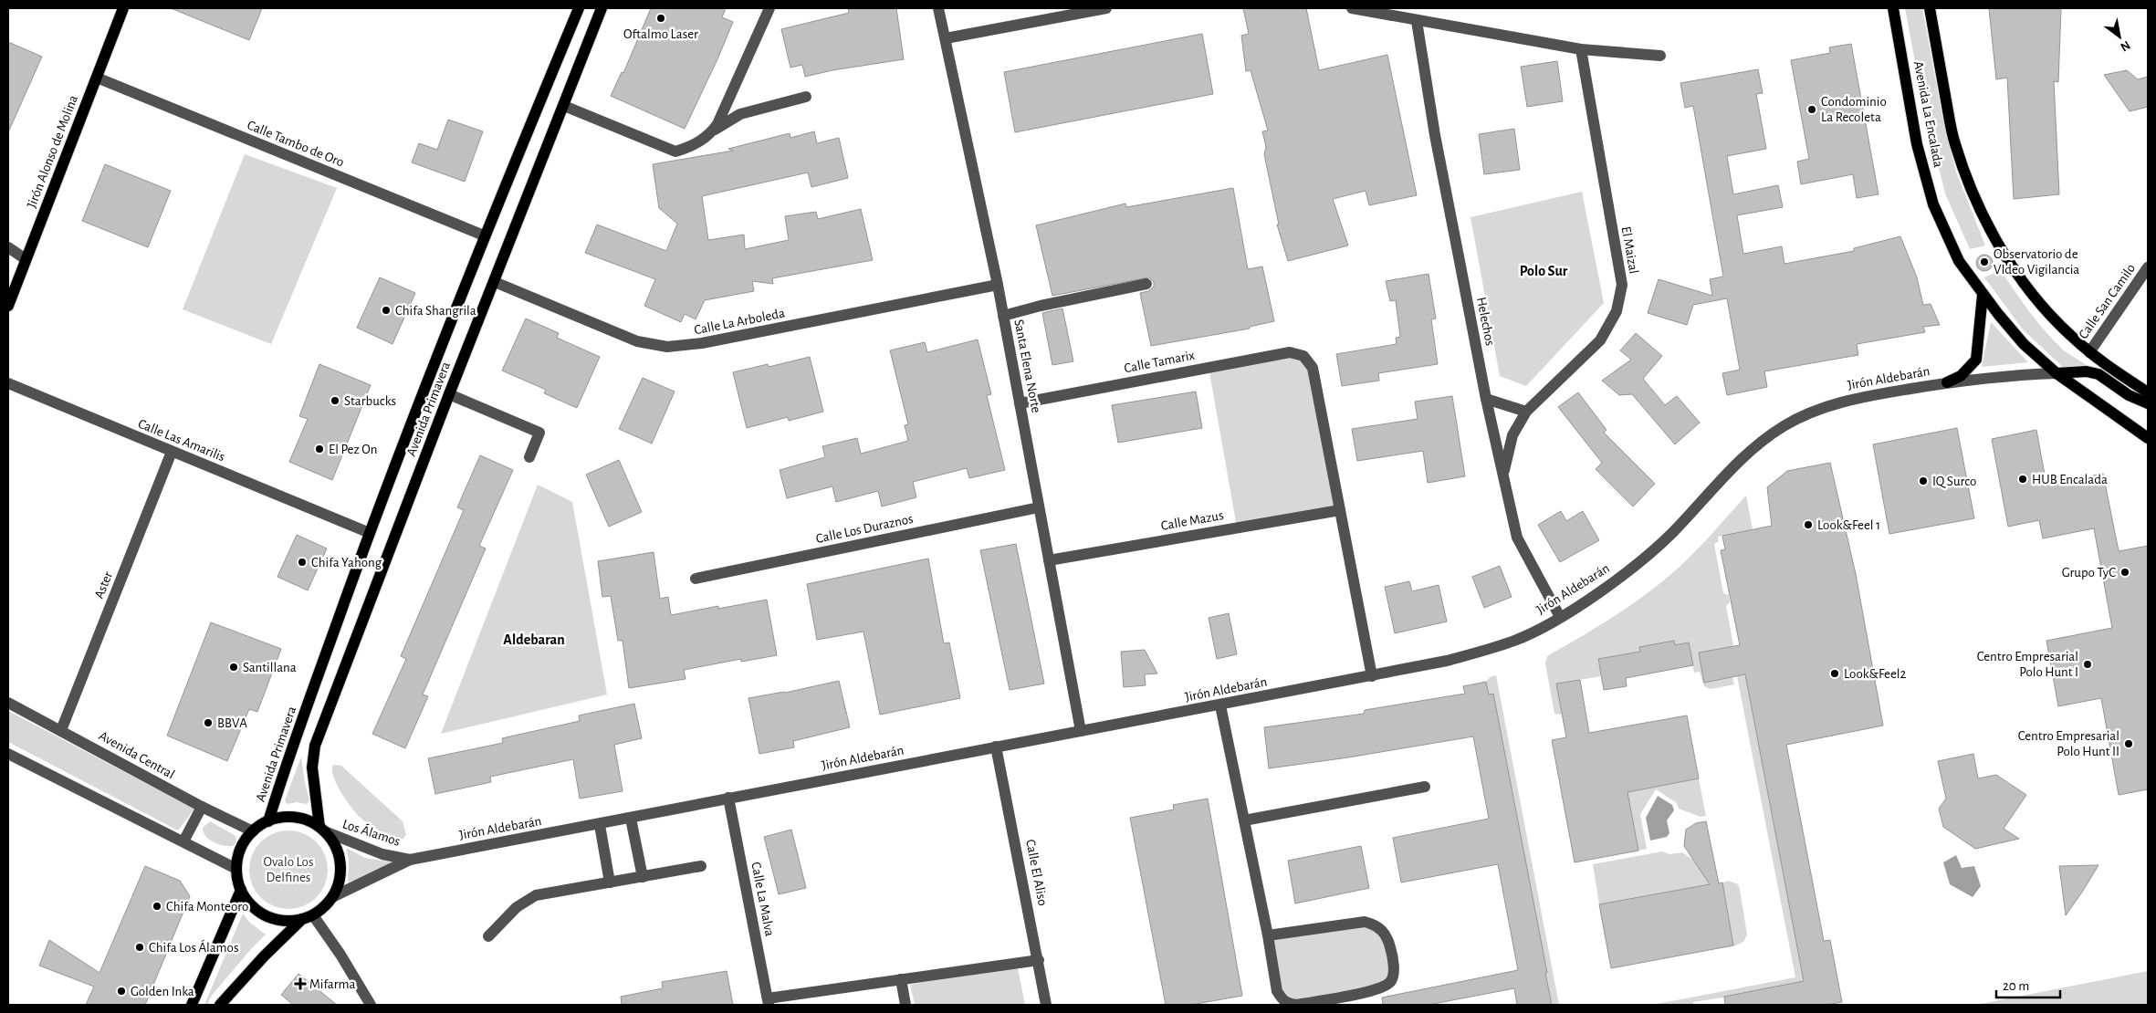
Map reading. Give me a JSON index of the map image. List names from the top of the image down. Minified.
{"streets":{"main road":["Avenida La Encalada","Jirón Alonso de Molina","Avenida Primavera"],"street":["Calle Tambo de Oro","El Maizal","Calle San Camilo","Calle La Arboleda","Helechos","Calle Tamarix","Santa Elena Norte","Jirón Aldebarán","Calle Las Amarilis","Calle Mazus","Calle Los Duraznos","Aster","Avenida Central","Los Álamos","Calle El Aliso","Calle La Malva"]},"crossings":[["Avenida La Encalada","Calle San Camilo"],["Avenida La Encalada","Jirón Aldebarán"],["Calle Tambo de Oro","Jirón Alonso de Molina"],["Calle Tambo de Oro","Avenida Primavera"],["El Maizal","Helechos"],["Calle La Arboleda","Santa Elena Norte"],["Calle La Arboleda","Avenida Primavera"],["Helechos","Jirón Aldebarán"],["Calle Tamarix","Santa Elena Norte"],["Calle Tamarix","Calle Mazus"],["Santa Elena Norte","Jirón Aldebarán"],["Santa Elena Norte","Calle Mazus"],["Santa Elena Norte","Calle Los Duraznos"],["Jirón Aldebarán","Avenida Primavera"],["Jirón Aldebarán","Avenida Central"],["Jirón Aldebarán","Los Álamos"],["Jirón Aldebarán","Calle El Aliso"],["Jirón Aldebarán","Calle La Malva"],["Avenida Primavera","Calle Las Amarilis"],["Avenida Primavera","Avenida Central"],["Avenida Primavera","Los Álamos"],["Calle Las Amarilis","Aster"],["Aster","Avenida Central"],["Avenida Central","Los Álamos"]],"districts":["Polo Sur","Aldebaran"],"parks":["Ovalo Los Delfines"],"places":{"other":["Oftalmo Laser","Condominio La Recoleta","Observatorio de VIdeo Vigilancia","Chifa Shangrila","Starbucks","El Pez On","HUB Encalada","IQ Surco","Look&Feel 1","Chifa Yahong","Grupo TyC","Centro Empresarial Polo Hunt I","Santillana","Look&Feel2","BBVA","Centro Empresarial Polo Hunt II","Chifa Monteoro","Chifa Los Álamos","Golden Inka"],"health":["Mifarma"]},"scale_bar":"20 m","north":"bottom right"}
